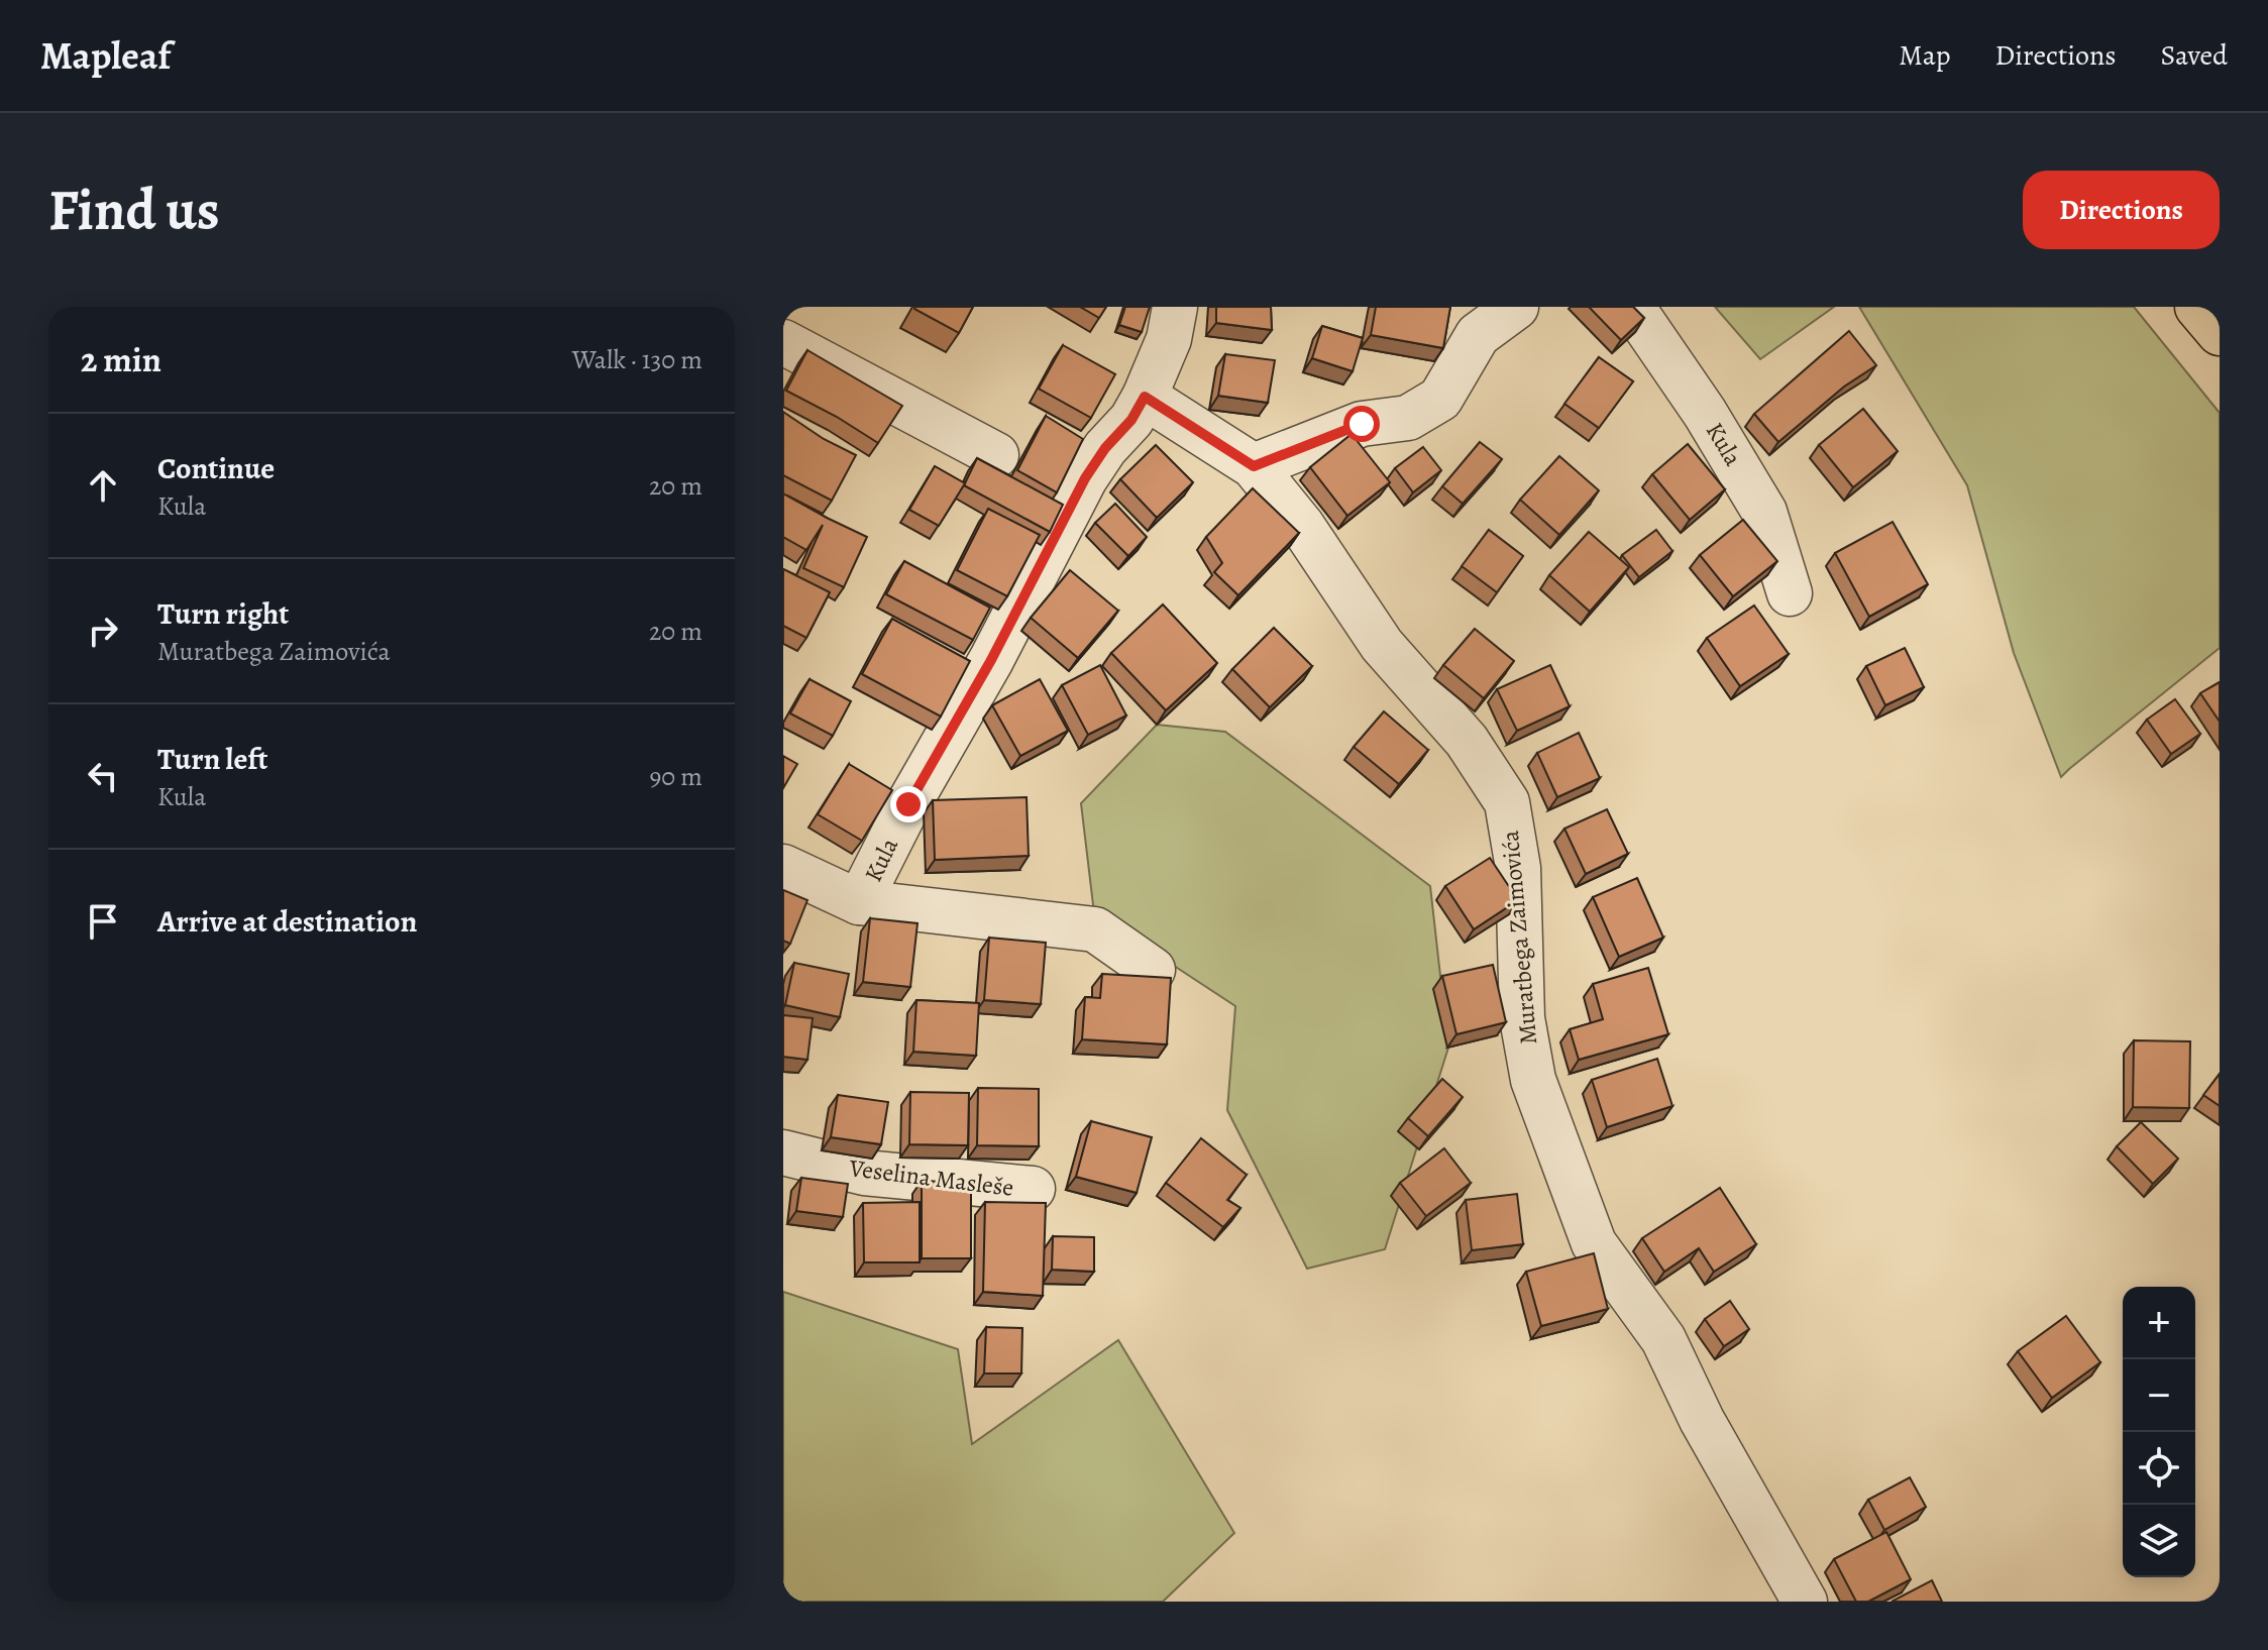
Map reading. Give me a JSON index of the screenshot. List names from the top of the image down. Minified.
{"streets":{"street":["Kula","Muratbega Zaimovića","Veselina Masleše"]},"crossings":[["Kula","Muratbega Zaimovića"]],"page":{"header":"Mapleaf","nav":["Map","Directions","Saved"],"buttons":"Directions","title":"Find us","heading":["2 min","Walk · 130 m"],"list":[["Continue","Kula","20 m"],["Turn right","Muratbega Zaimovića","20 m"],["Turn left","Kula","90 m"],"Arrive at destination"],"map_buttons":["+","−"]}}
